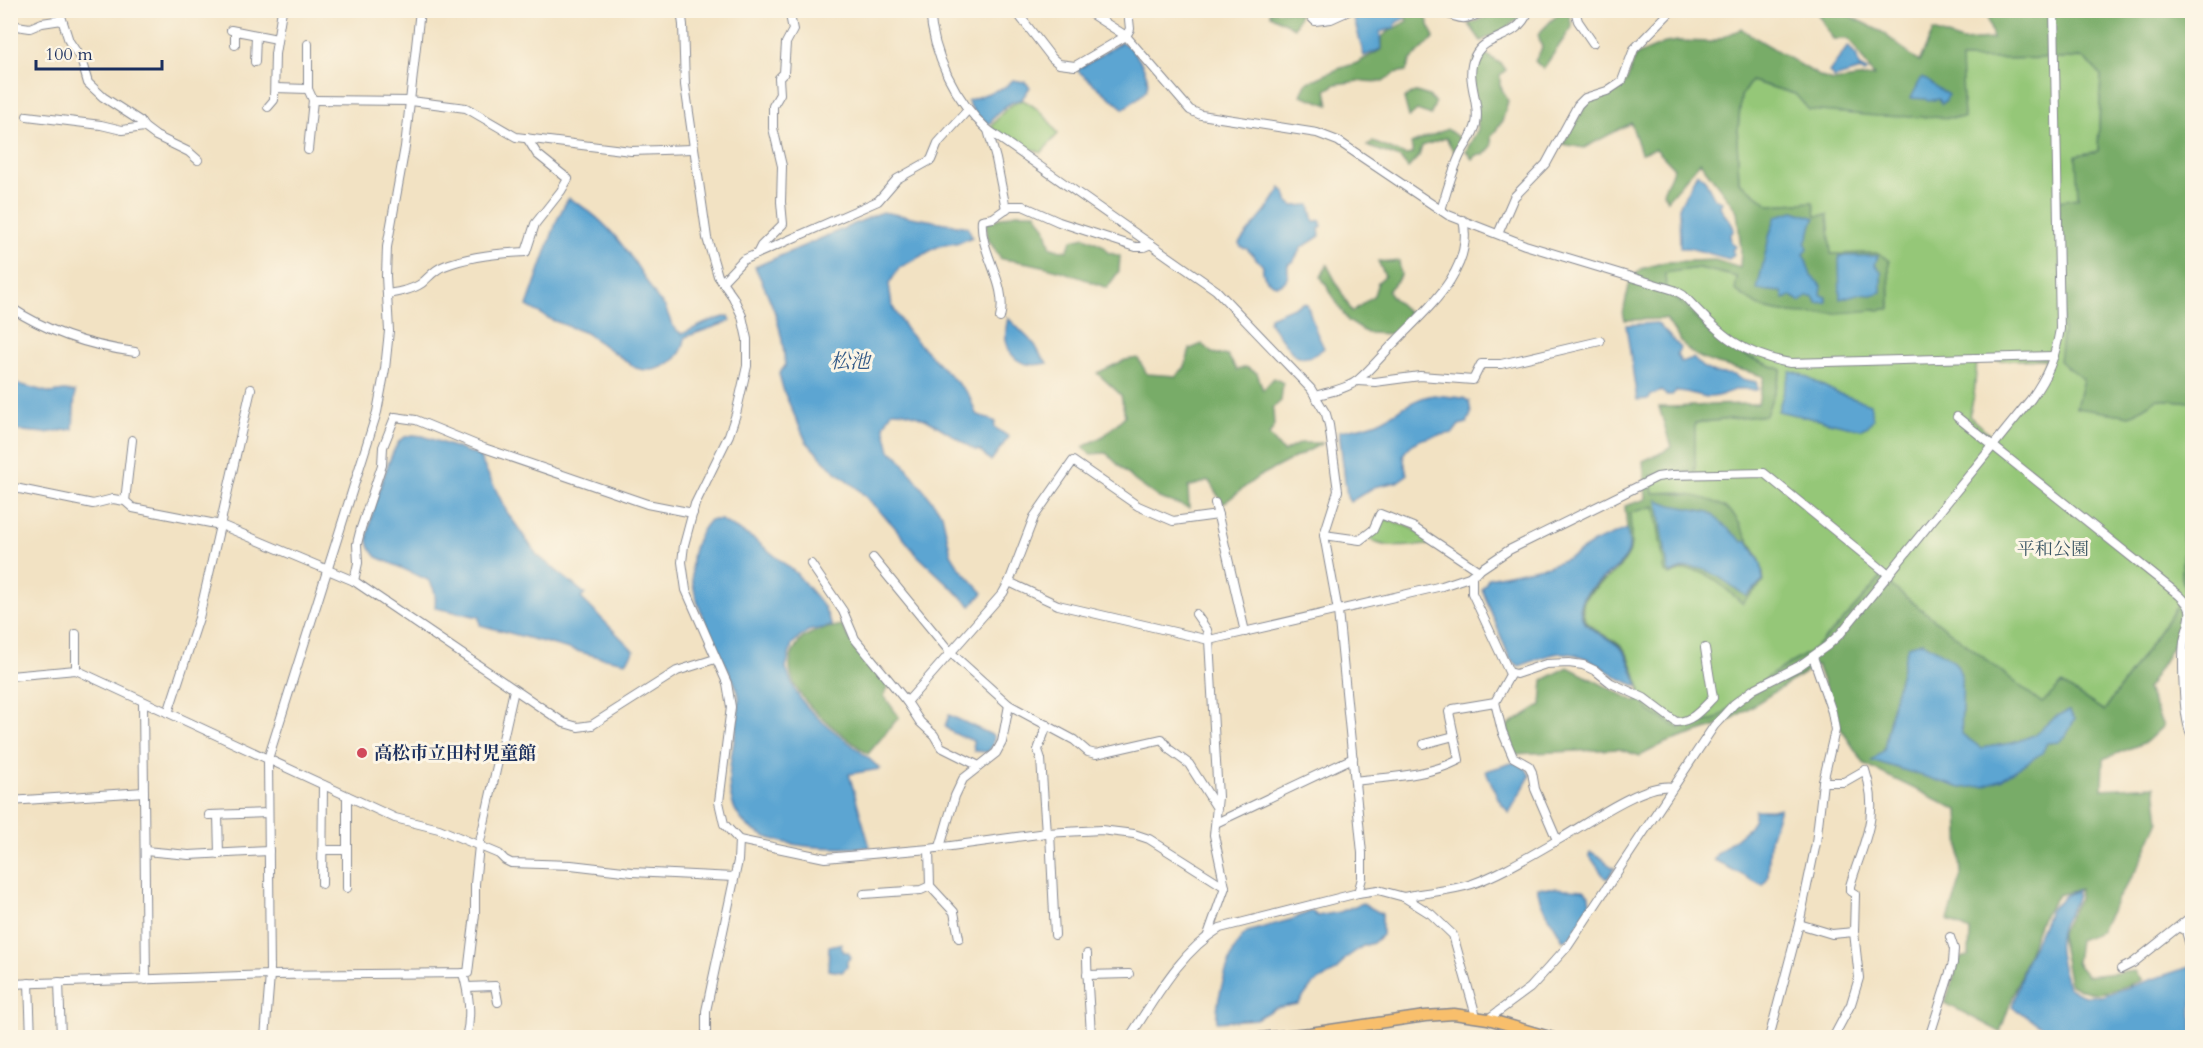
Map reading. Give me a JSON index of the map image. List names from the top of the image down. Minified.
{"water":["松池"],"parks":["平和公園"],"places":["高松市立田村児童館"],"scale_bar":"100 m"}
